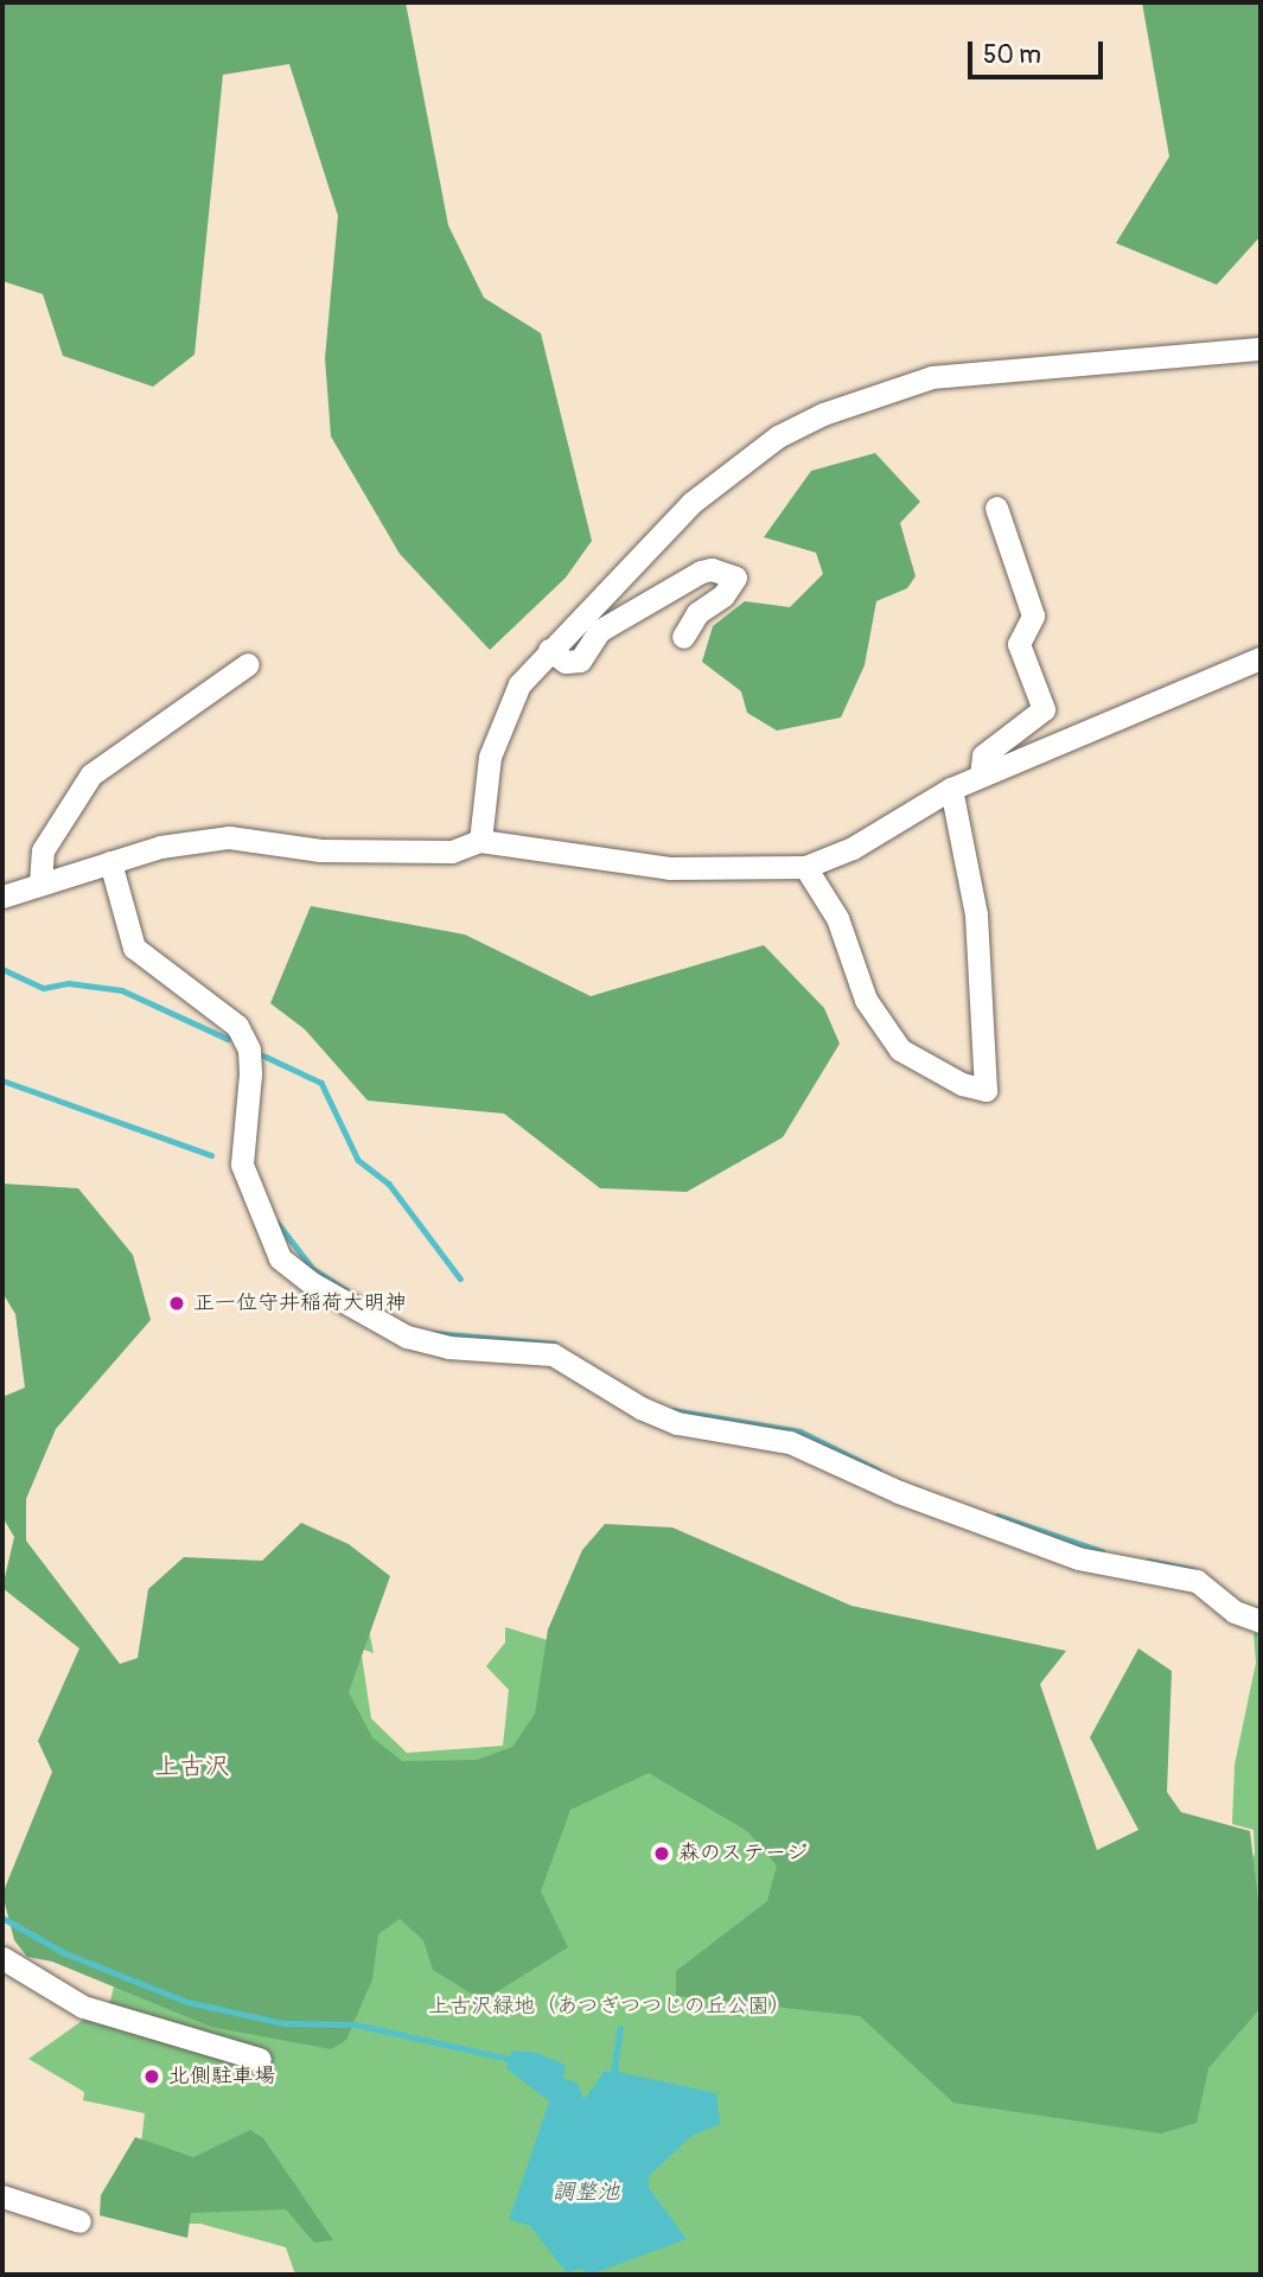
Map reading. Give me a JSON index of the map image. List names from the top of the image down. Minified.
{"districts":["上古沢"],"water":["調整池"],"parks":["上古沢緑地（あつぎつつじの丘公園）"],"places":["正一位守井稲荷大明神","森のステージ","北側駐車場"],"scale_bar":"50 m"}
